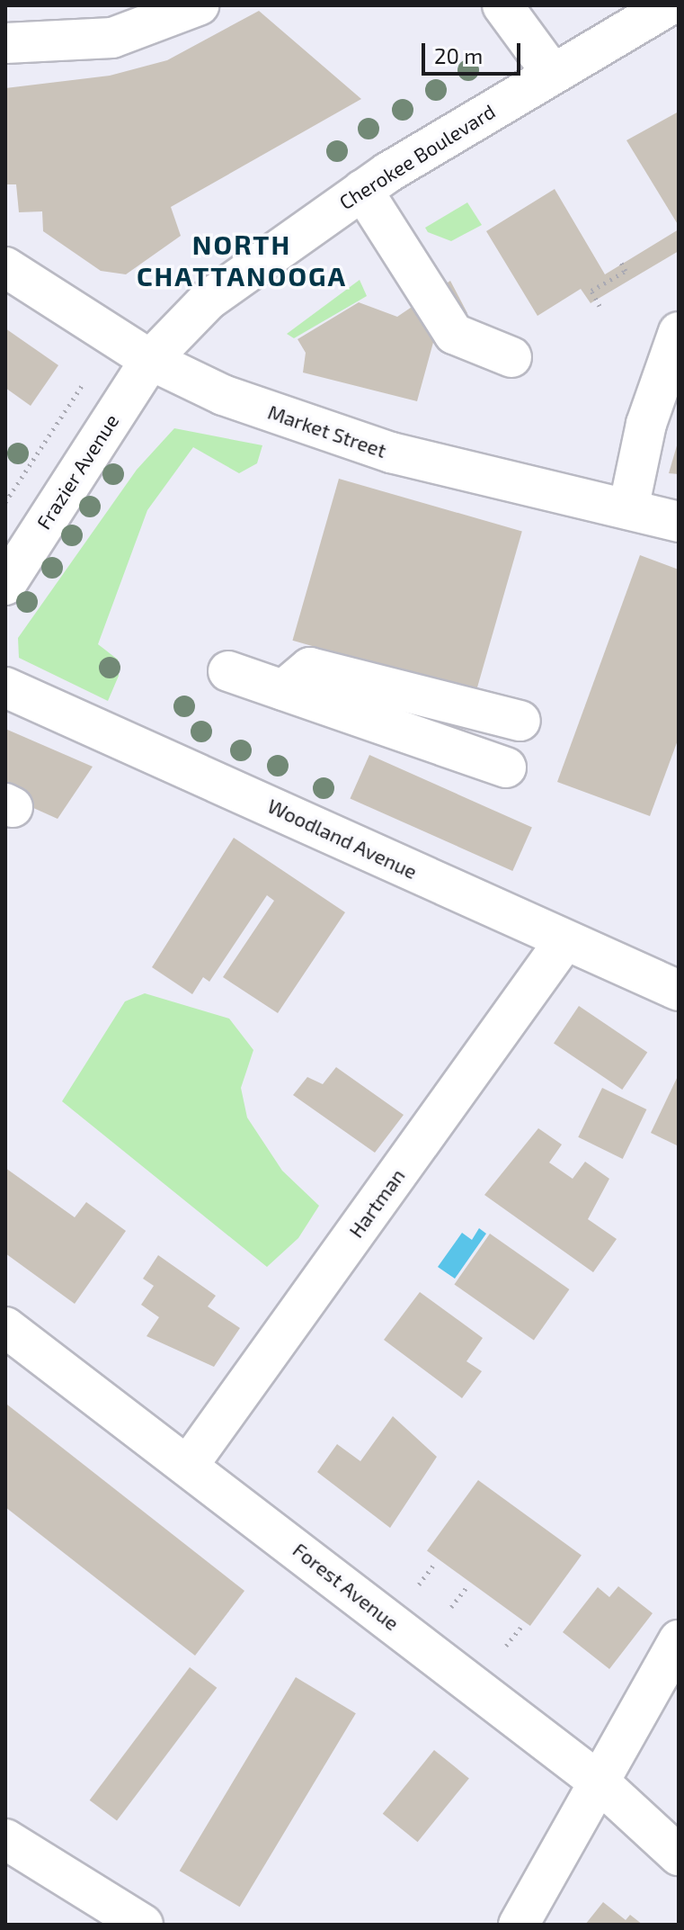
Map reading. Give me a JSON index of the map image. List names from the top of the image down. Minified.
{"streets":{"street":["Cherokee Boulevard","Market Street","Frazier Avenue","Woodland Avenue","Hartman","Forest Avenue"]},"crossings":[["Cherokee Boulevard","Market Street"],["Cherokee Boulevard","Frazier Avenue"],["Market Street","Frazier Avenue"],["Woodland Avenue","Hartman"],["Hartman","Forest Avenue"]],"districts":["NORTH CHATTANOOGA"],"scale_bar":"20 m"}
